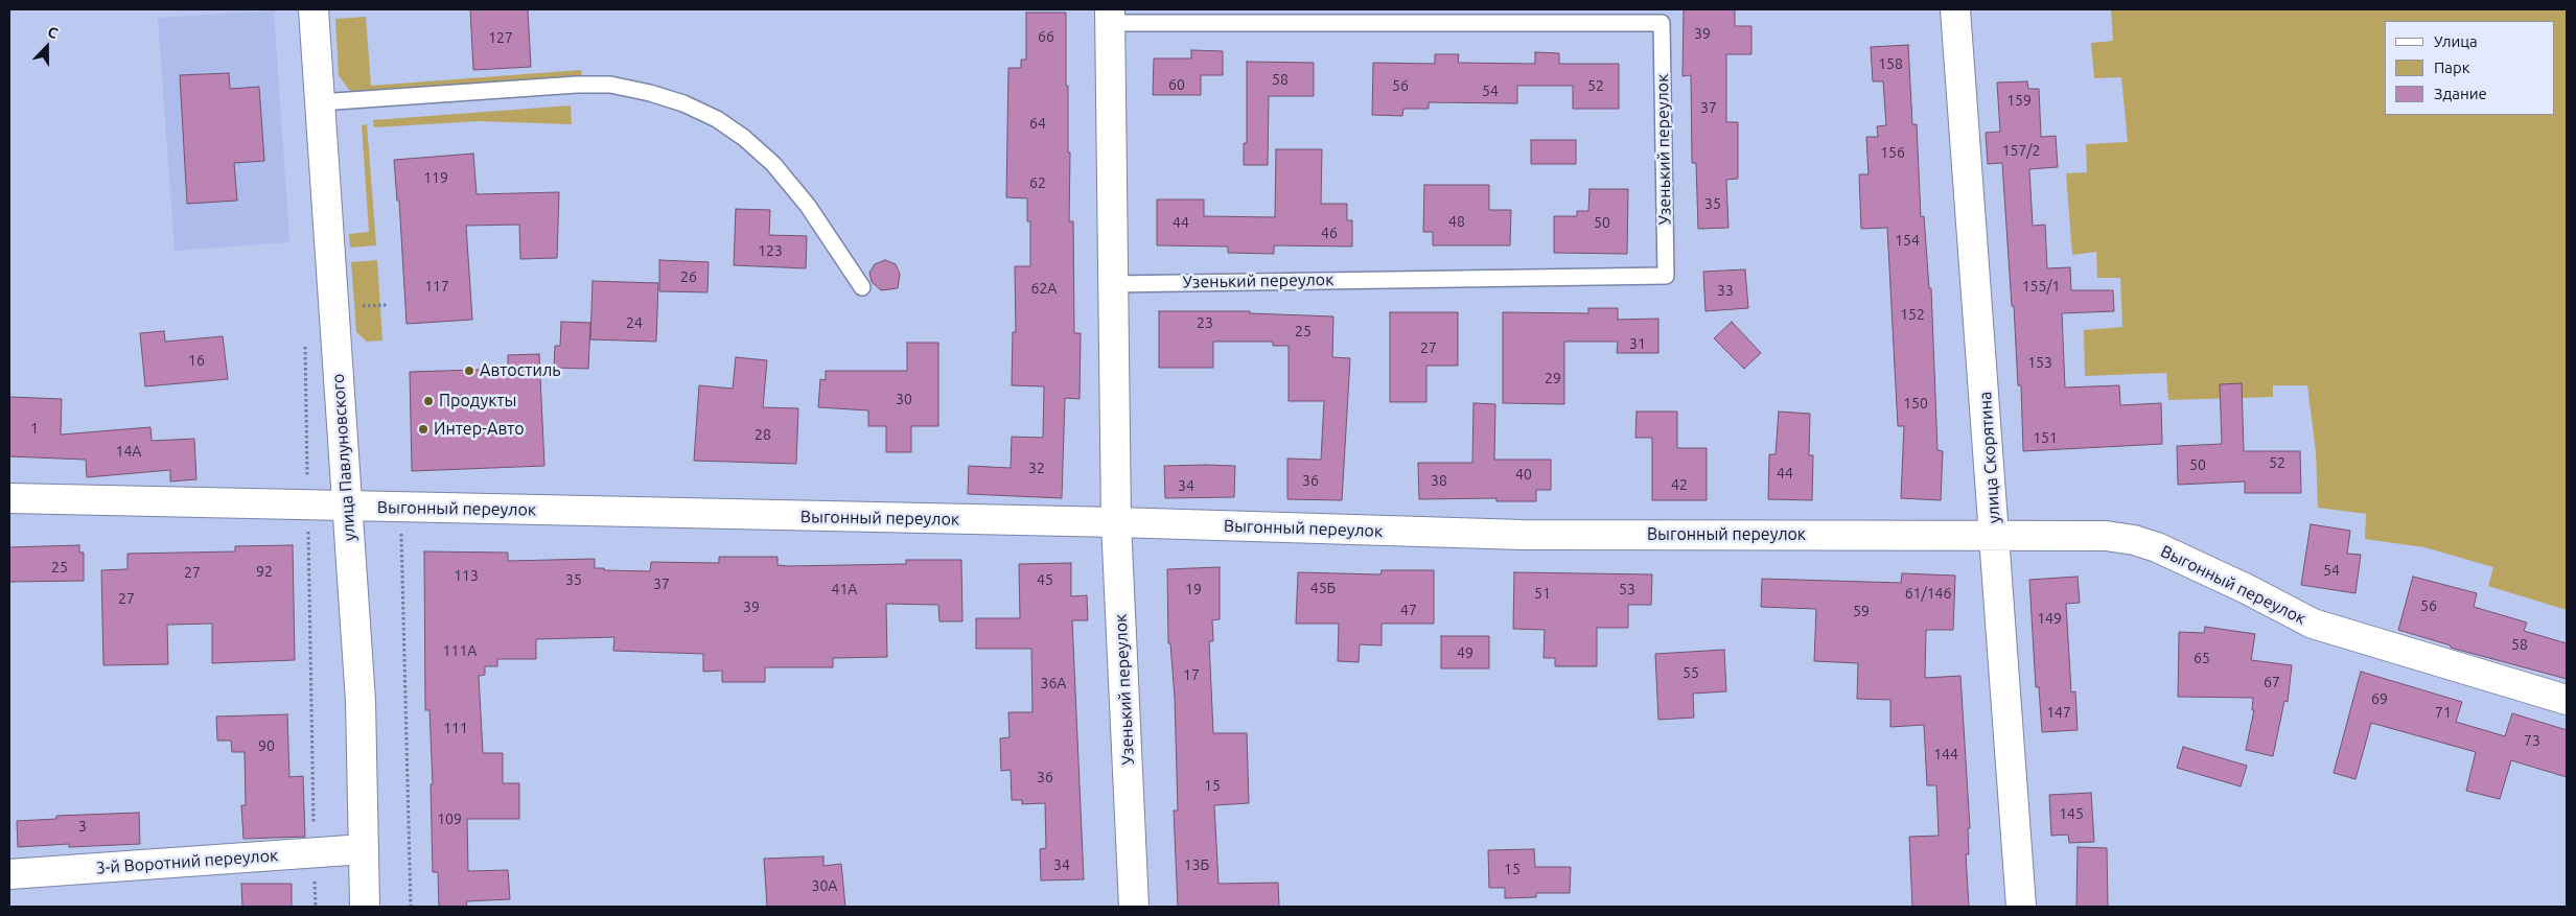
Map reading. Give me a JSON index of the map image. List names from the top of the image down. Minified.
{"streets":{"street":["Узенький переулок","улица Павлуновского","улица Скорятина","Выгонный переулок","3-й Воротний переулок"]},"crossings":[["Узенький переулок","Выгонный переулок"],["улица Павлуновского","Выгонный переулок"],["улица Павлуновского","3-й Воротний переулок"],["улица Скорятина","Выгонный переулок"]],"places":["Автостиль","Продукты","Интер-Авто"],"house_numbers":["39","66","127","158","58","60","56","52","54","159","37","64","157/2","156","119","62","35","48","44","50","46","154","123","26","117","155/1","62А","33","152","24","23","25","31","27","16","153","29","30","150","1","28","151","14А","52","50","32","44","40","36","38","42","34","25","54","92","27","113","35","45","37","45Б","41А","19","53","51","61/146","27","56","39","47","59","149","58","111А","49","65","55","17","67","36А","69","147","71","111","73","90","144","36","15","145","109","3","34","13Б","15","30А"],"legend":["Улица","Парк","Здание"],"north":"top"}
